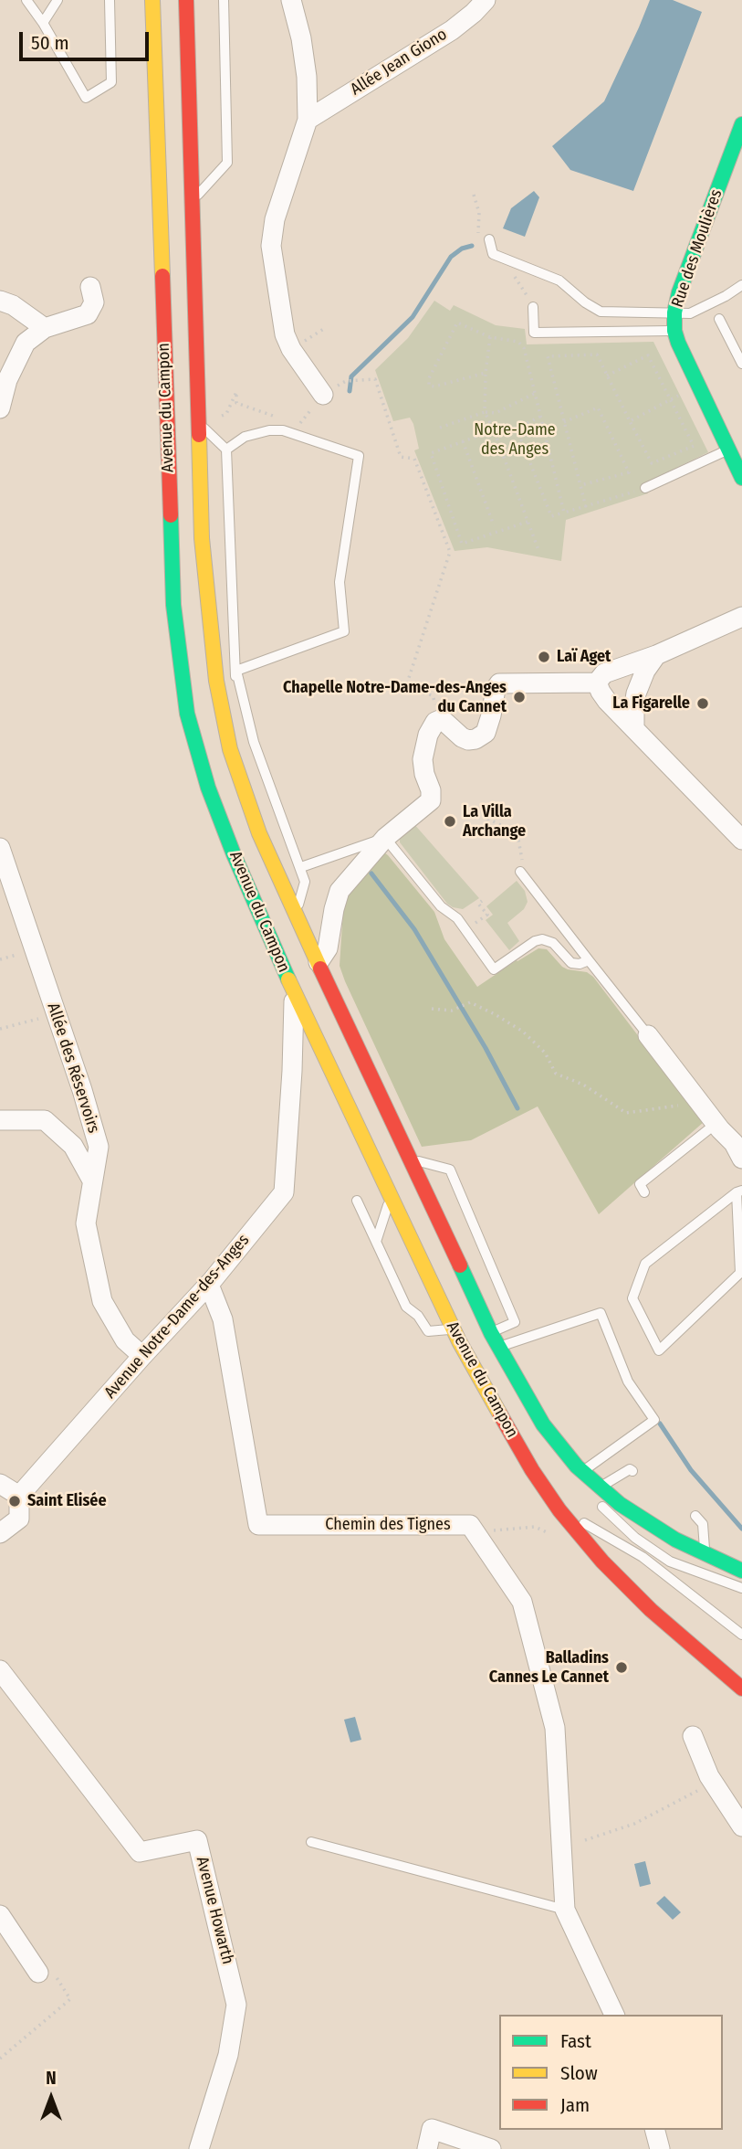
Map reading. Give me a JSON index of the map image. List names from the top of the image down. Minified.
{"streets":{"main road":["Rue des Moulières","Avenue du Campon"],"street":["Allée Jean Giono","Allée des Réservoirs","Avenue Notre-Dame-des-Anges","Chemin des Tignes","Avenue Howarth"]},"crossings":[["Avenue du Campon","Avenue Notre-Dame-des-Anges"],["Allée des Réservoirs","Avenue Notre-Dame-des-Anges"],["Avenue Notre-Dame-des-Anges","Chemin des Tignes"]],"parks":["Notre-Dame des Anges"],"places":["Laï Aget","Chapelle Notre-Dame-des-Anges du Cannet","La Figarelle","La Villa Archange","Saint Elisée","Balladins Cannes Le Cannet"],"legend":["Fast","Slow","Jam"],"scale_bar":"50 m","north":"top"}
